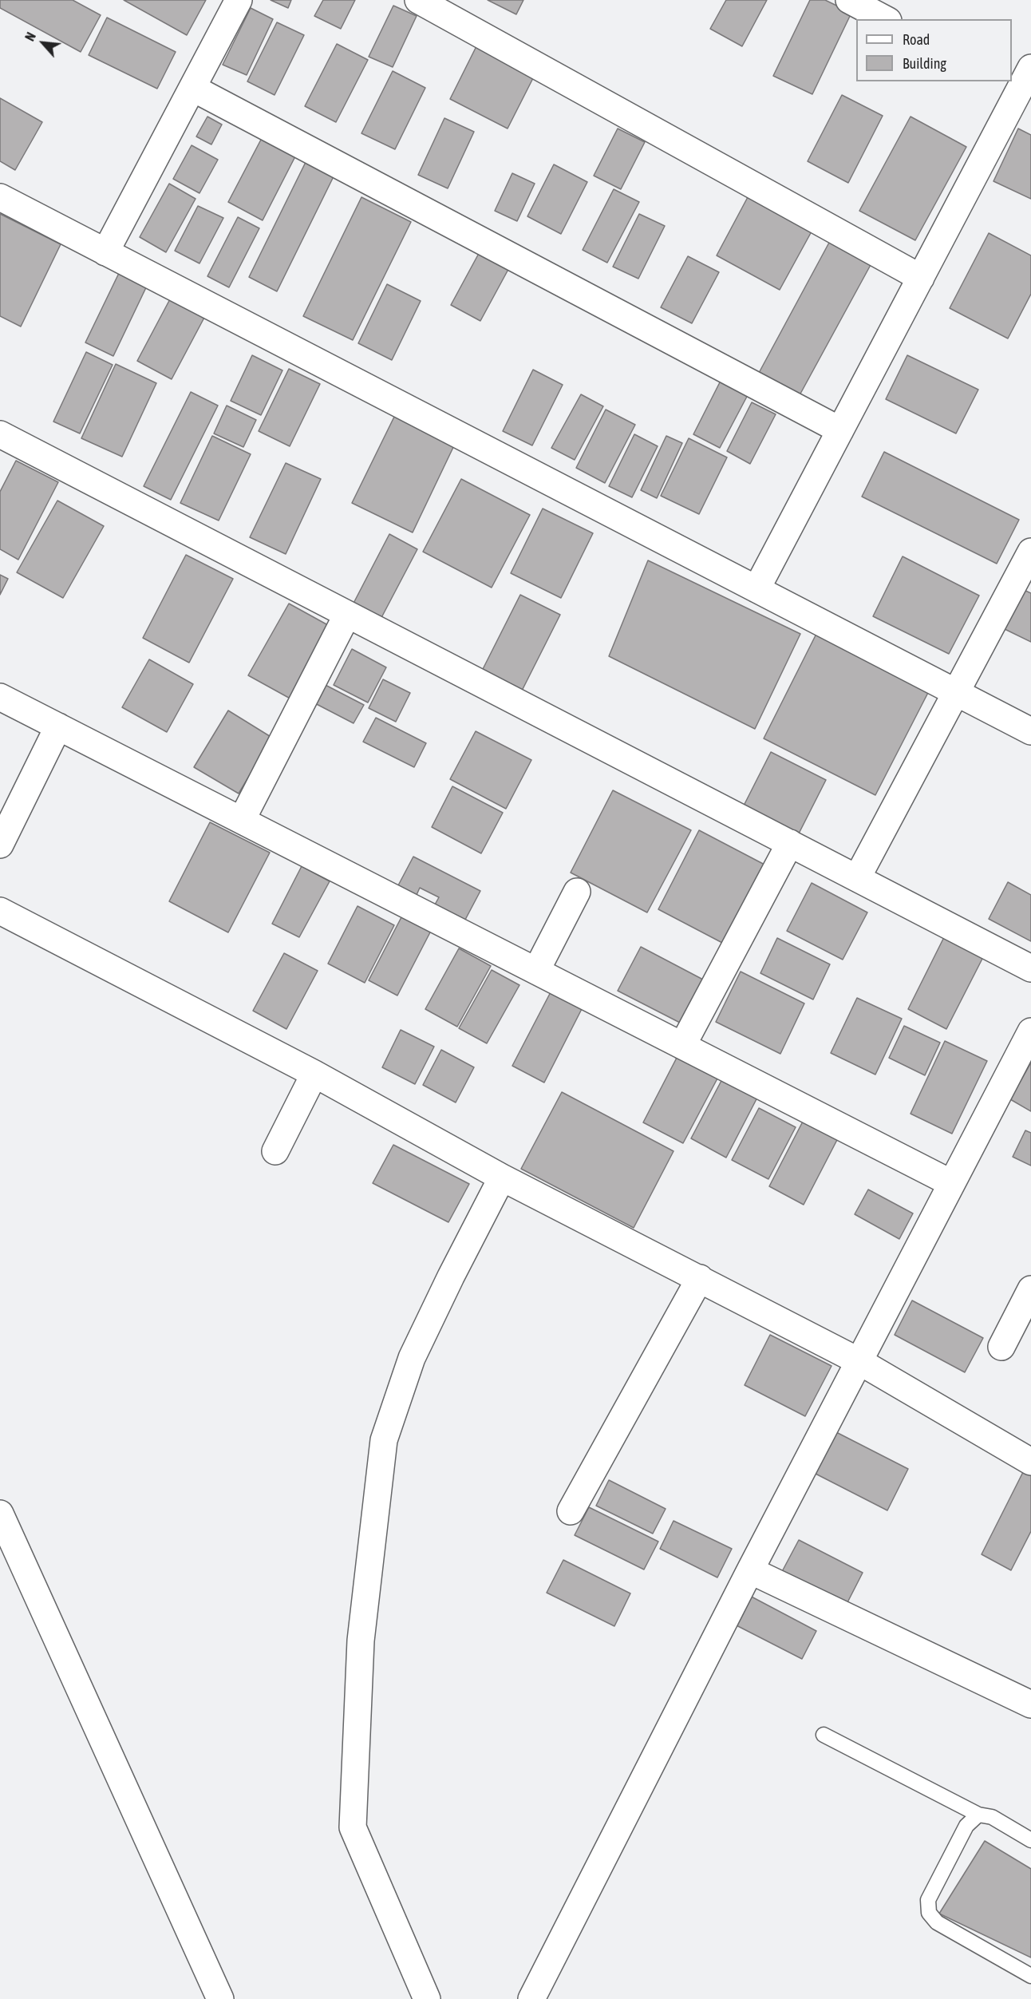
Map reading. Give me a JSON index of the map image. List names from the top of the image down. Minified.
{"legend":["Road","Building"],"north":"top left"}
